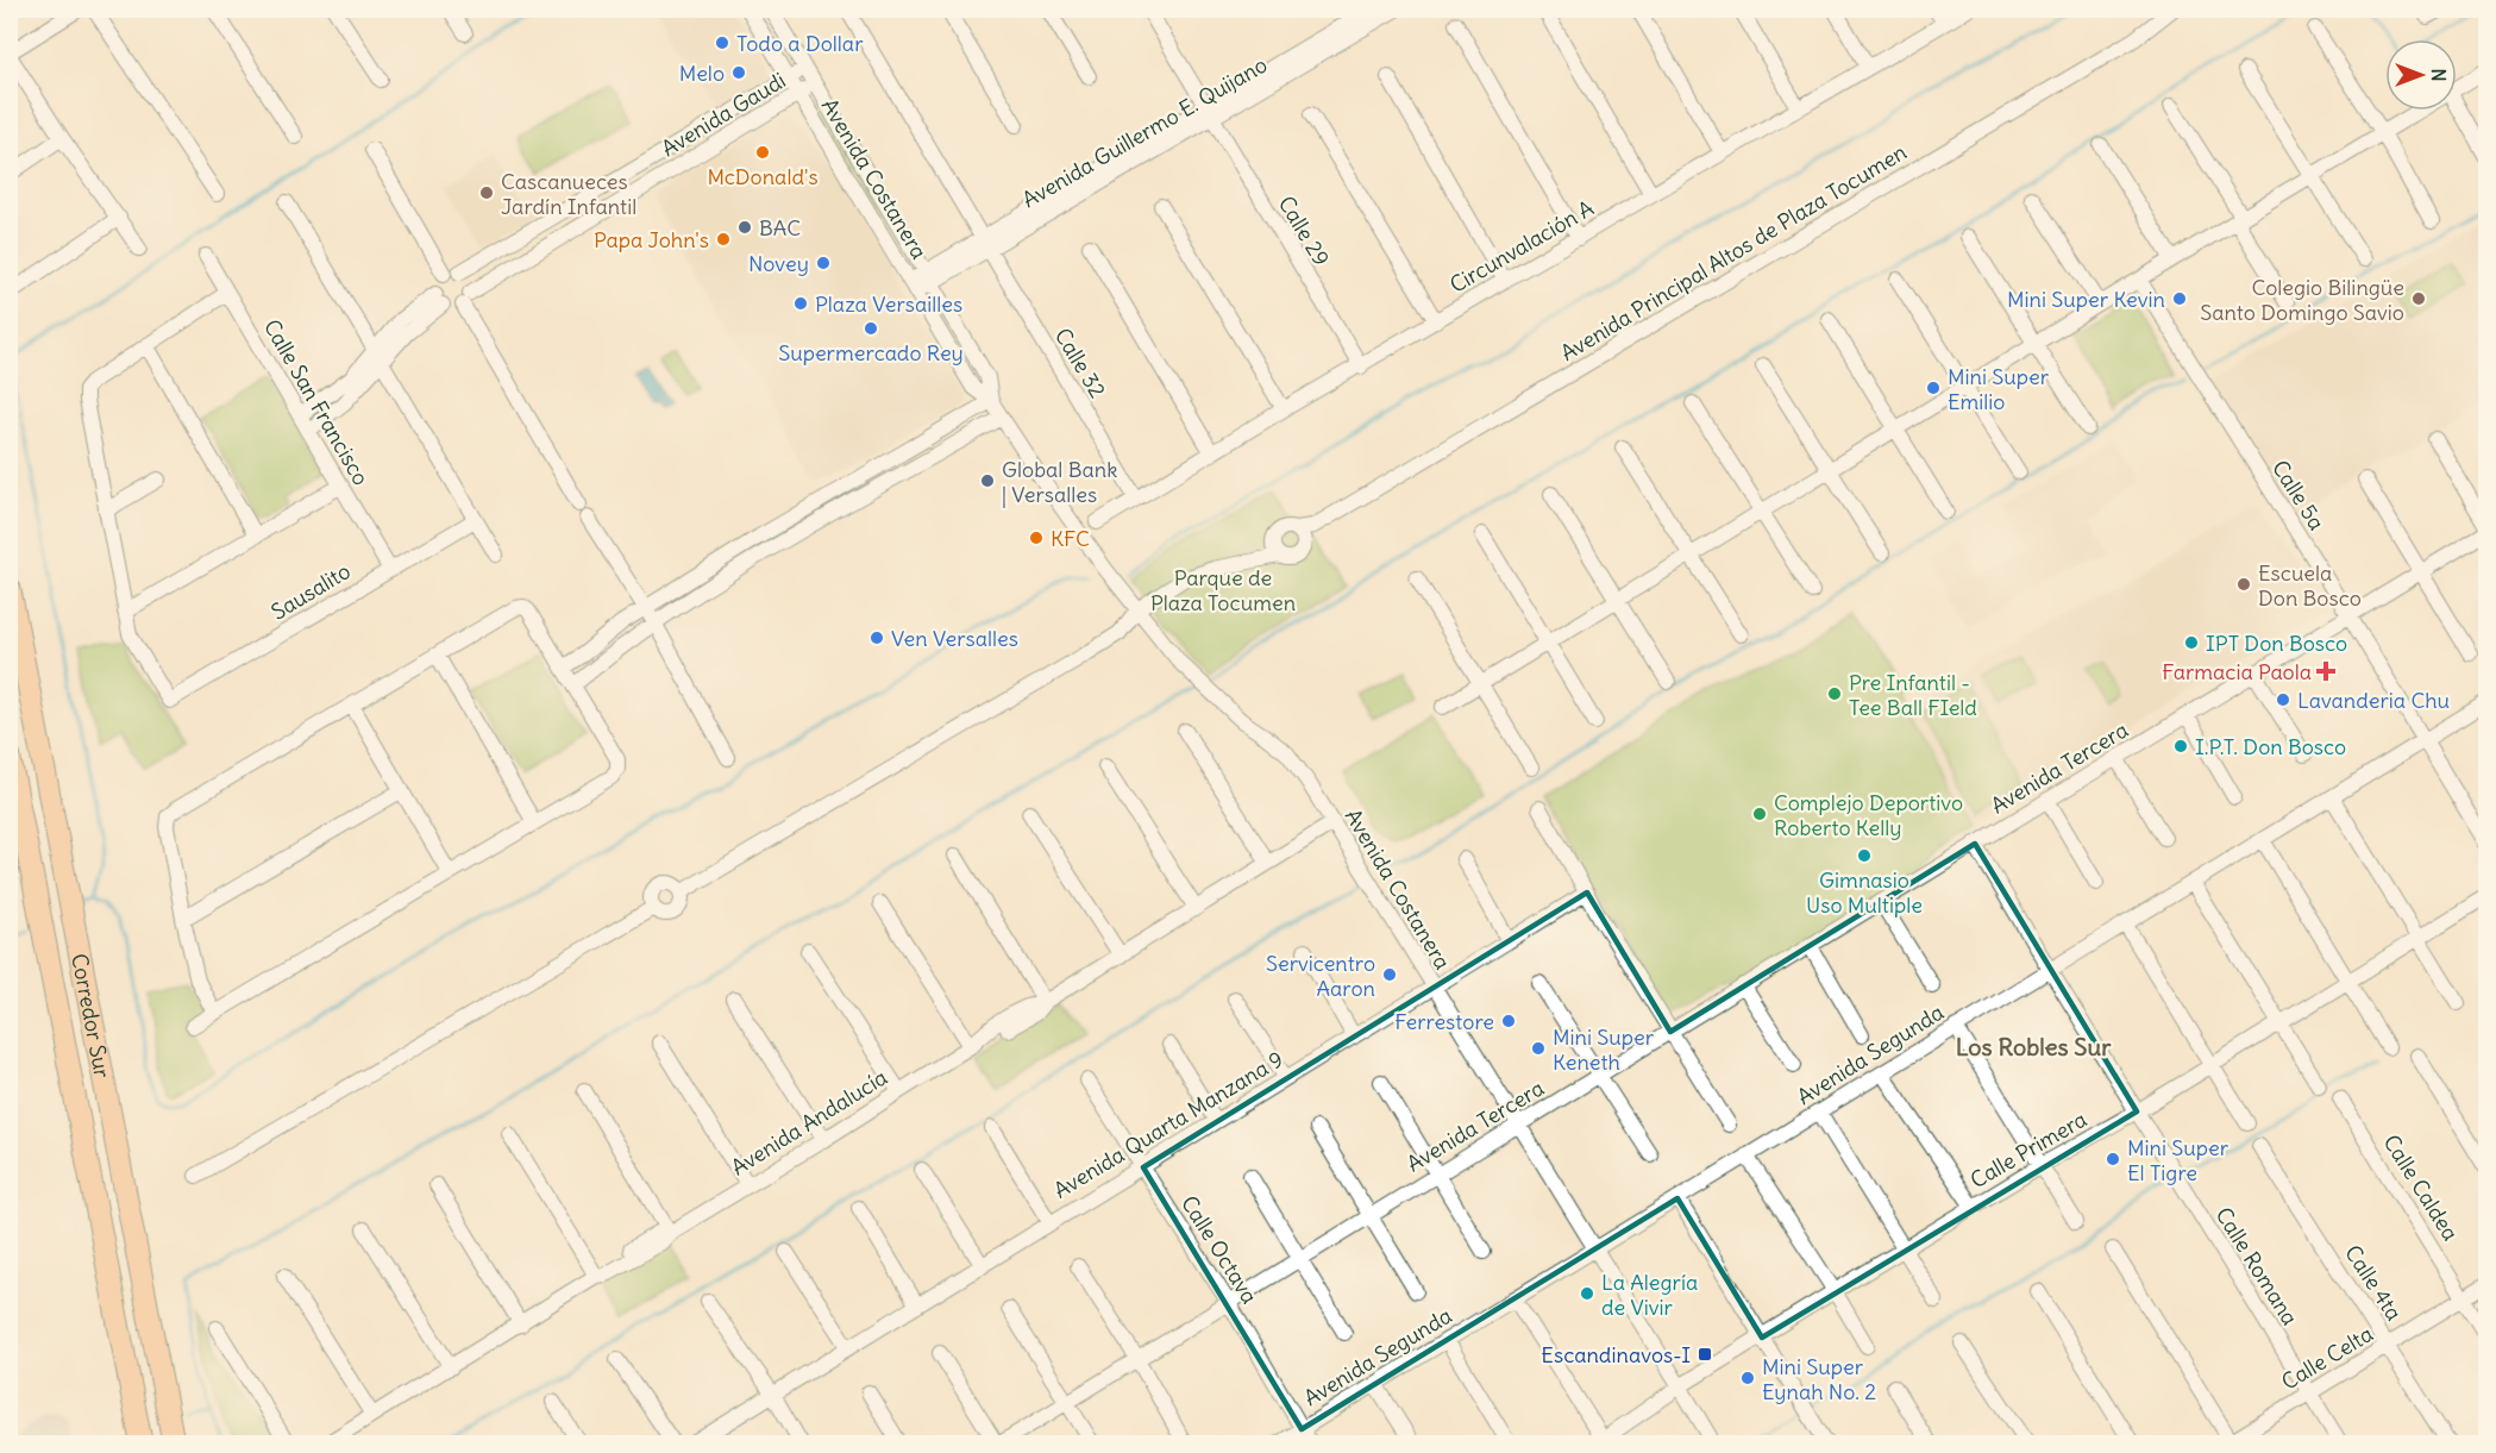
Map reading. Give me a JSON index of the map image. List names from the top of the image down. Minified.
{"streets":{"highway":["Corredor Sur"],"street":["Avenida Gaudi","Avenida Guillermo E. Quijano","Avenida Costanera","Calle 29","Circunvalación A","Avenida Principal Altos de Plaza Tocumen","Calle 32","Calle San Francisco","Calle 5a","Sausalito","Avenida Tercera","Avenida Segunda","Avenida Andalucía","Avenida Quarta Manzana 9","Calle Primera","Calle Caldea","Calle Octava","Calle Romana","Calle 4ta","Calle Celta"]},"crossings":[["Avenida Gaudi","Avenida Costanera"],["Avenida Guillermo E. Quijano","Avenida Costanera"],["Avenida Guillermo E. Quijano","Calle 29"],["Avenida Guillermo E. Quijano","Calle 32"],["Avenida Costanera","Avenida Tercera"],["Avenida Costanera","Avenida Segunda"],["Avenida Costanera","Avenida Andalucía"],["Avenida Costanera","Avenida Quarta Manzana 9"],["Avenida Costanera","Calle Primera"],["Calle 29","Circunvalación A"],["Circunvalación A","Calle 32"],["Calle San Francisco","Sausalito"],["Calle 5a","Avenida Tercera"],["Calle 5a","Avenida Segunda"],["Avenida Tercera","Calle Octava"],["Avenida Tercera","Calle Romana"],["Avenida Segunda","Calle Octava"],["Avenida Segunda","Calle Romana"],["Avenida Quarta Manzana 9","Calle Octava"],["Calle Primera","Calle Romana"],["Calle Caldea","Calle Celta"],["Calle Romana","Calle Celta"],["Calle 4ta","Calle Celta"]],"districts":["Los Robles Sur"],"parks":["Parque de Plaza Tocumen"],"places":{"other":["Todo a Dollar","Melo","McDonald's","Cascanueces Jardín Infantil","BAC","Papa John's","Novey","Mini Super Kevin","Colegio Bilingüe Santo Domingo Savio","Plaza Versailles","Supermercado Rey","Mini Super Emilio","Global Bank | Versalles","KFC","Escuela Don Bosco","Ven Versalles","IPT Don Bosco","Pre Infantil - Tee Ball FIeld","Lavanderia Chu","I.P.T. Don Bosco","Complejo Deportivo Roberto Kelly","Gimnasio Uso Multiple","Servicentro Aaron","Ferrestore","Mini Super Keneth","Mini Super El Tigre","La Alegría de Vivir","Mini Super Eynah No. 2"],"health":["Farmacia Paola"],"transit":["Escandinavos-I"]},"north":"right"}
